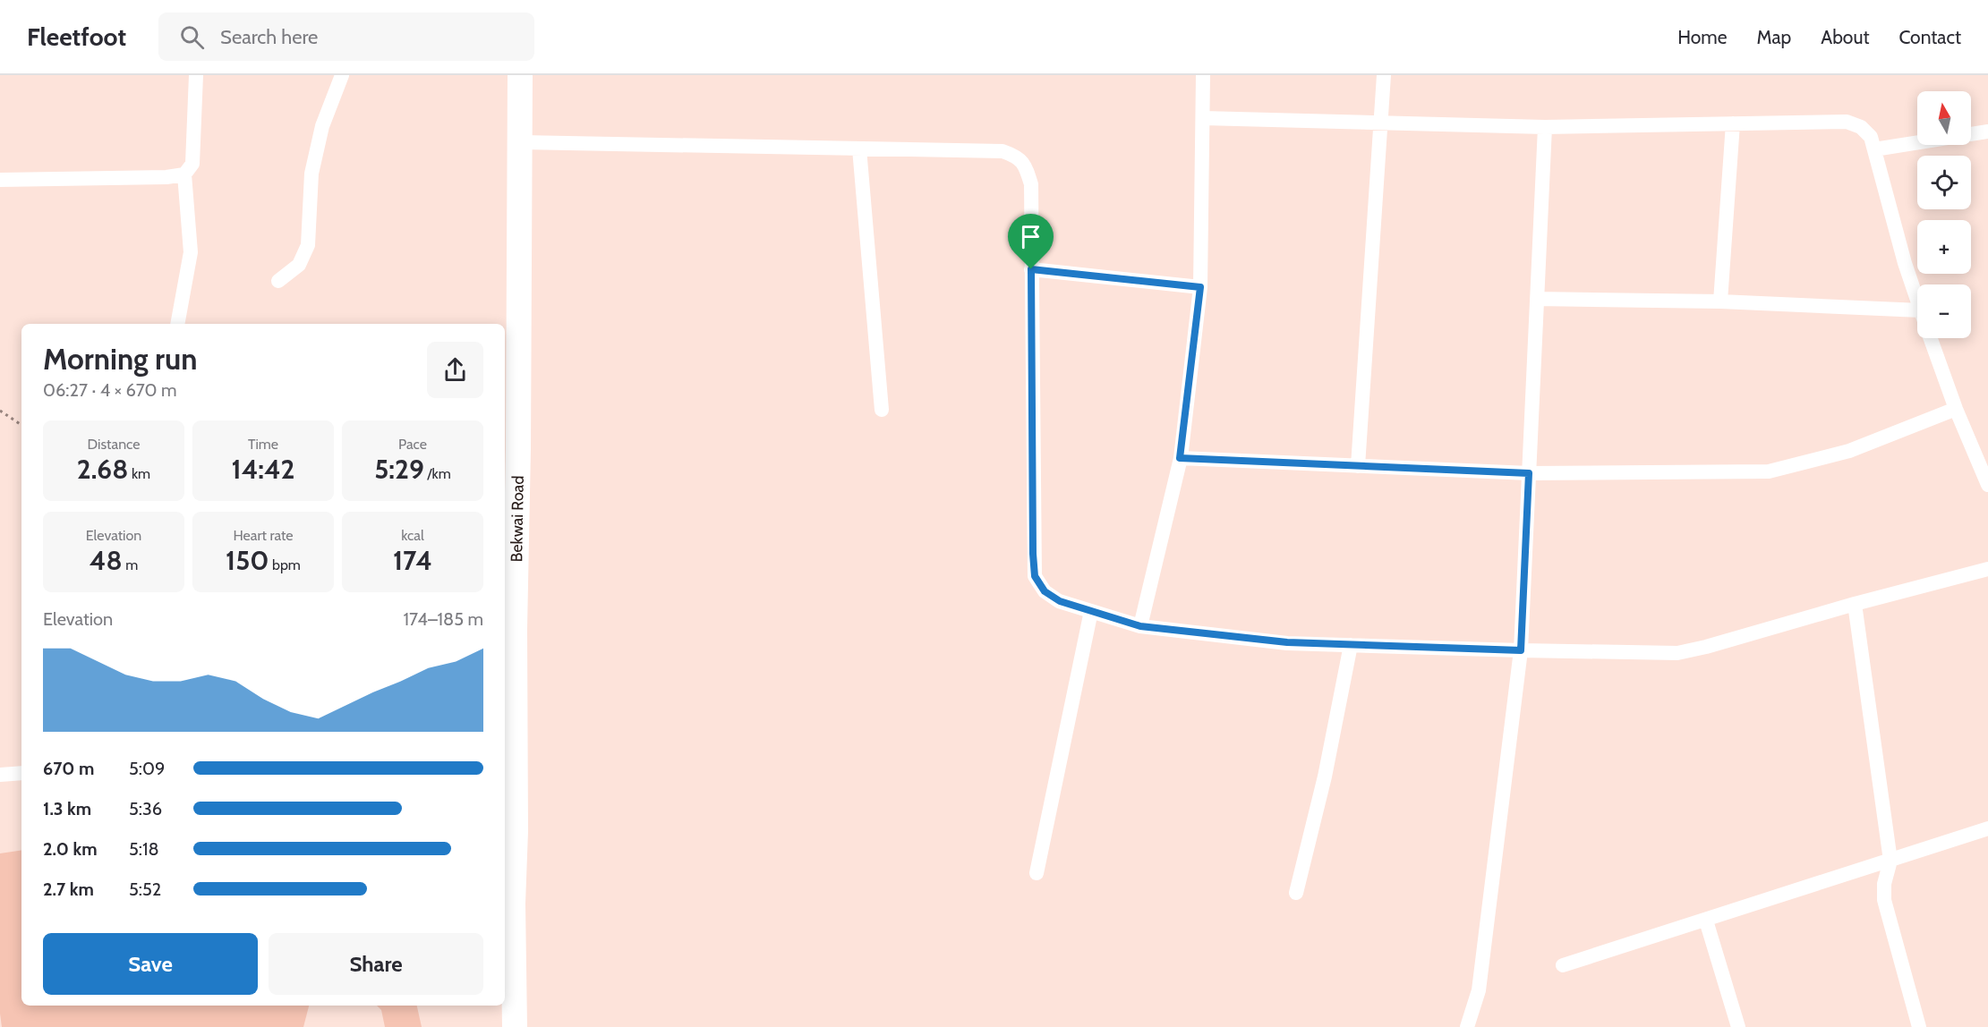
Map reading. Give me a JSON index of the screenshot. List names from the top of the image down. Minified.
{"streets":{"highway":["Bekwai Road"]},"north":"top","page":{"header":"Fleetfoot","search":"Search here","nav":["Home","Map","About","Contact"],"map_buttons":["+","−"],"heading":["Morning run","06:27 · 4 × 670 m"],"stats":[["Distance","2.68 km"],["Time","14:42"],["Pace","5:29 /km"],["Elevation","48 m"],["Heart rate","150 bpm"],["kcal","174"]],"chart":["Elevation","174–185 m"],"list":[{"name":"670 m","note":"5:09"},{"name":"1.3 km","note":"5:36"},{"name":"2.0 km","note":"5:18"},{"name":"2.7 km","note":"5:52"}],"buttons":["Save","Share"]}}
